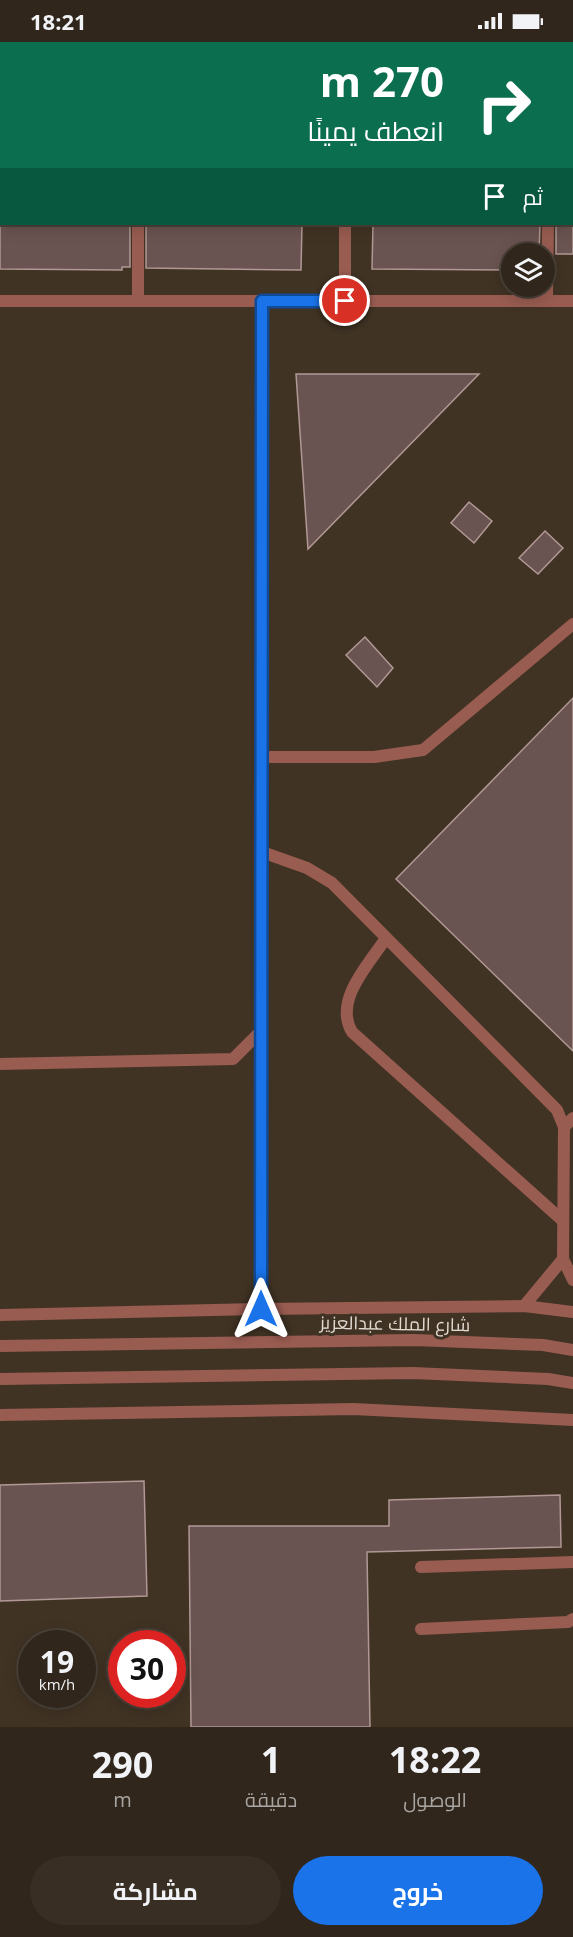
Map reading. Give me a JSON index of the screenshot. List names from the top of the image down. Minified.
{"streets":{"street":["شارع الملك عبدالعزيز"]},"page":{"status":"18:21","turn":["270 m","انعطف يمينًا"],"then":"ثم","speed":"19 km/h","limit":"30","eta":["18:22","الوصول","1","دقيقة","290","m"],"buttons":["خروج","مشاركة"]}}
